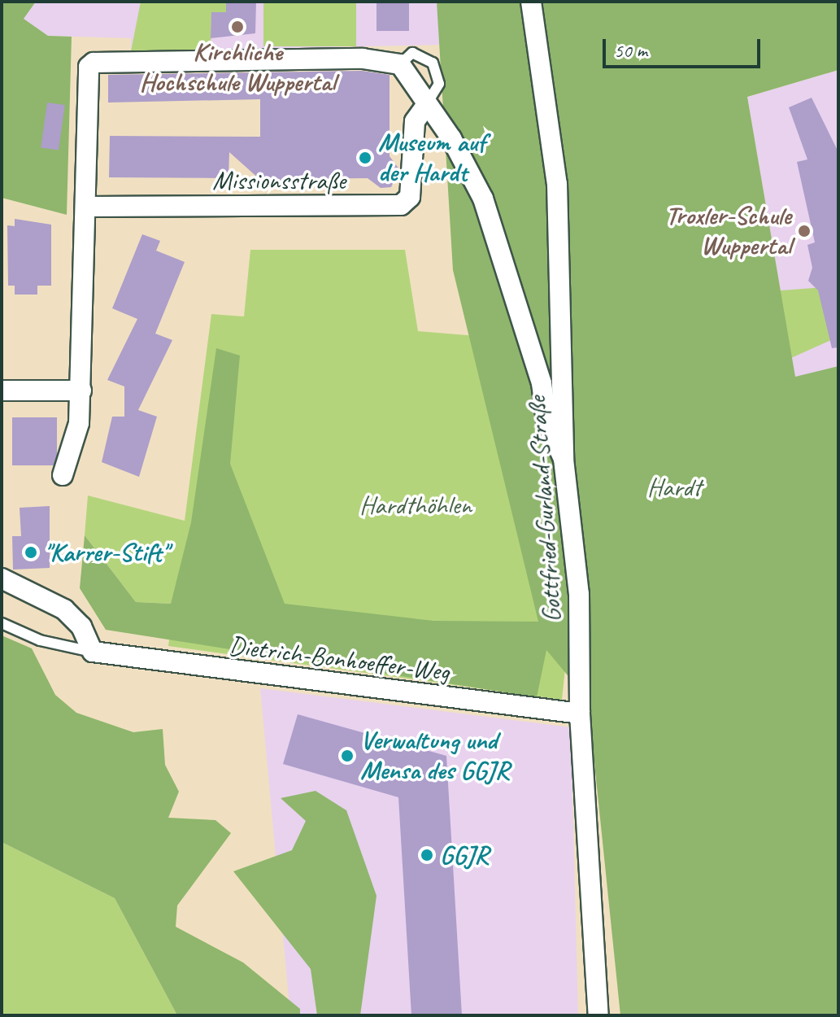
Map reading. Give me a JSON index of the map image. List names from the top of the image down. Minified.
{"streets":{"street":["Missionsstraße","Gottfried-Gurland-Straße","Dietrich-Bonhoeffer-Weg"]},"crossings":[["Gottfried-Gurland-Straße","Dietrich-Bonhoeffer-Weg"]],"parks":["Hardt","Hardthöhlen"],"places":["Kirchliche Hochschule Wuppertal","Museum auf der Hardt","Troxler-Schule Wuppertal","\"Karrer-Stift\"","Verwaltung und Mensa des GGJR","GGJR"],"scale_bar":"50 m"}
